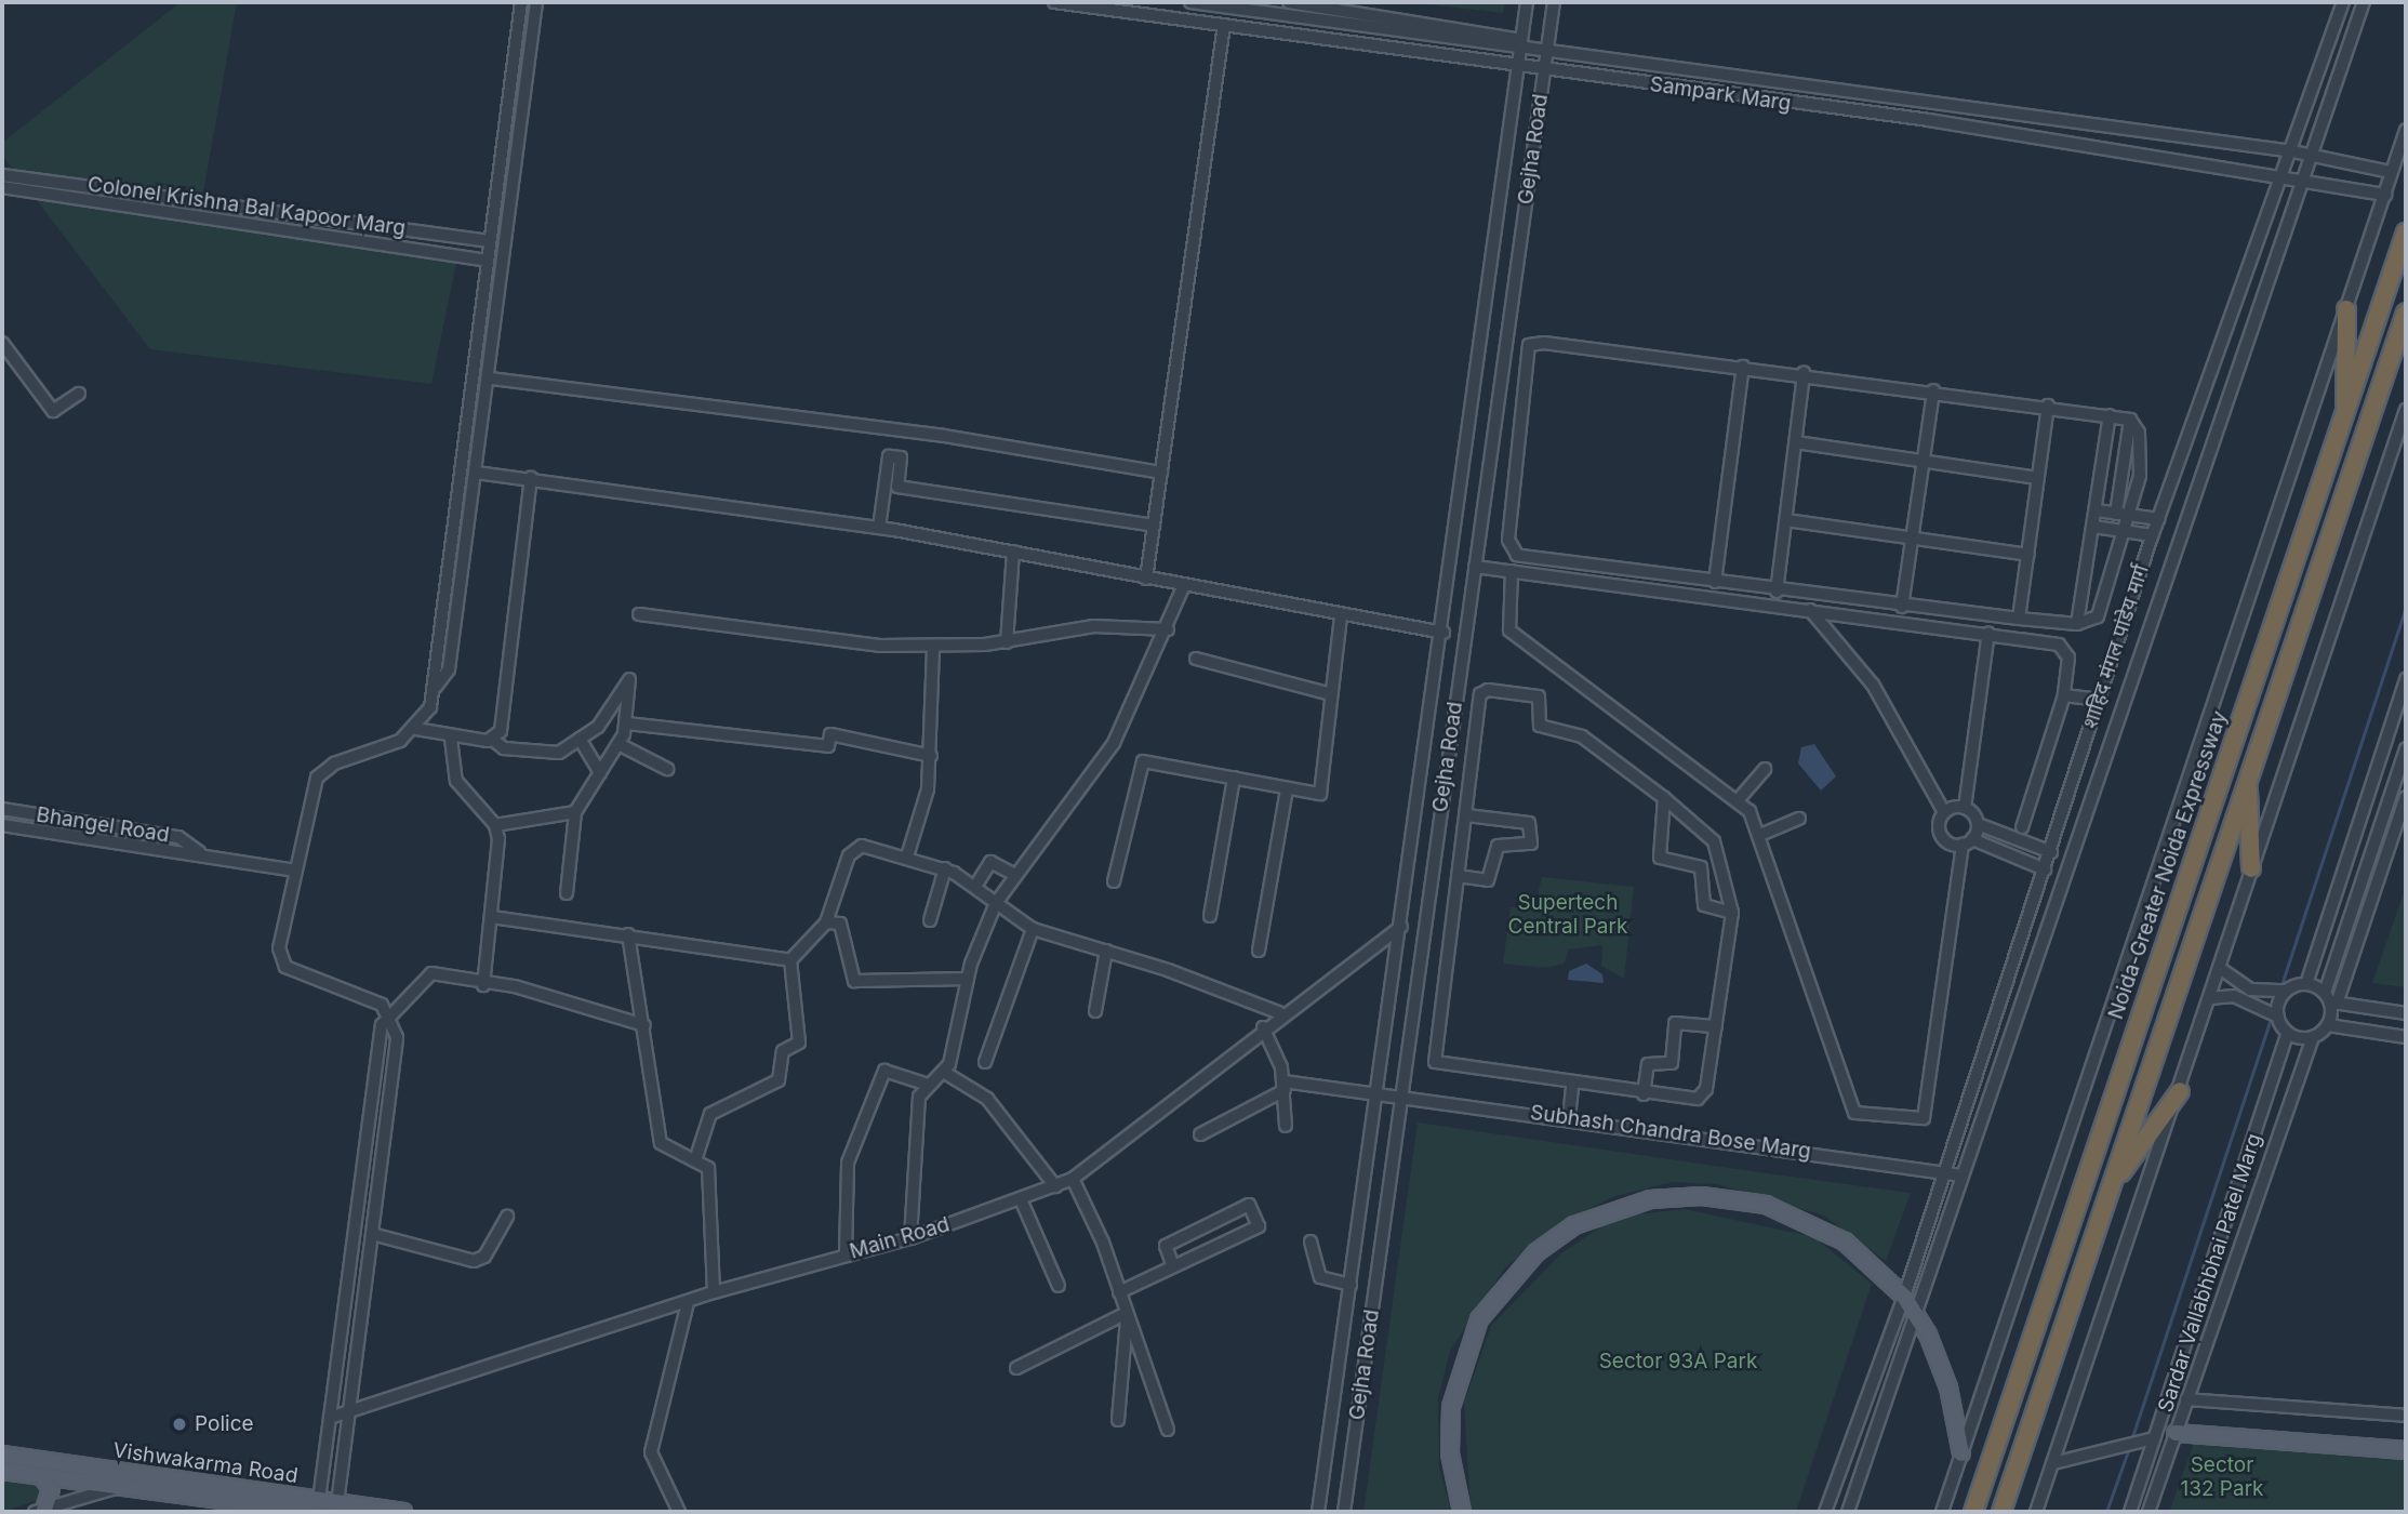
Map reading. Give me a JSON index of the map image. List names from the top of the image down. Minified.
{"streets":{"highway":["Noida-Greater Noida Expressway"],"main road":["Vishwakarma Road"],"street":["Sampark Marg","Gejha Road","Colonel Krishna Bal Kapoor Marg","शाहिद मंगल पांडेय मार्ग","Bhangel Road","Subhash Chandra Bose Marg","Main Road","Sardar Vallabhbhai Patel Marg"]},"crossings":[["Sampark Marg","Gejha Road"],["Sampark Marg","शाहिद मंगल पांडेय मार्ग"],["Gejha Road","Subhash Chandra Bose Marg"],["Gejha Road","Main Road"],["शाहिद मंगल पांडेय मार्ग","Subhash Chandra Bose Marg"]],"parks":["Supertech Central Park","Sector 93A Park","Sector 132 Park"],"places":["Police"]}
